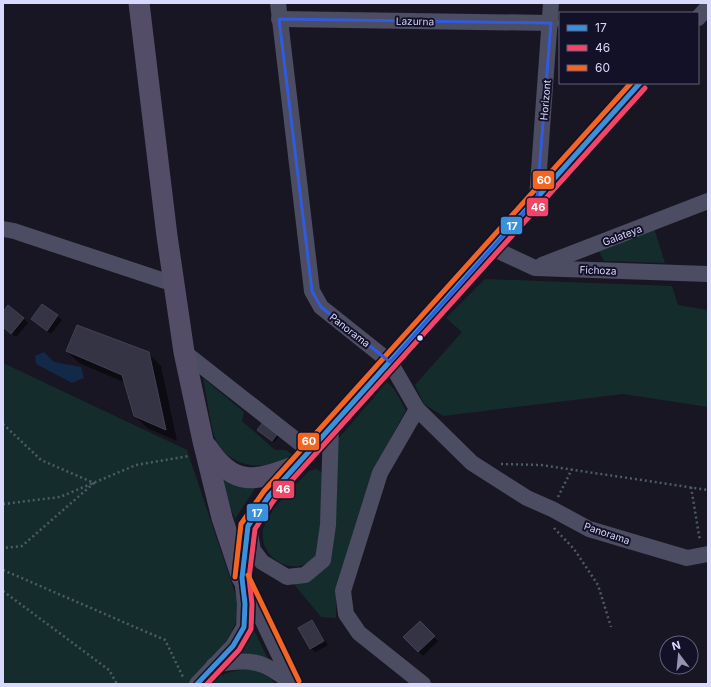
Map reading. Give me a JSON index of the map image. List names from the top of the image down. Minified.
{"streets":{"street":["Lazurna","Horizont","Galateya","Fichoza","Panorama"]},"crossings":[["Lazurna","Horizont"],["Lazurna","Panorama"],["Galateya","Fichoza"]],"lines":["transit line 17","transit line 60","transit line 46"],"legend":["17","46","60"],"north":"top"}
